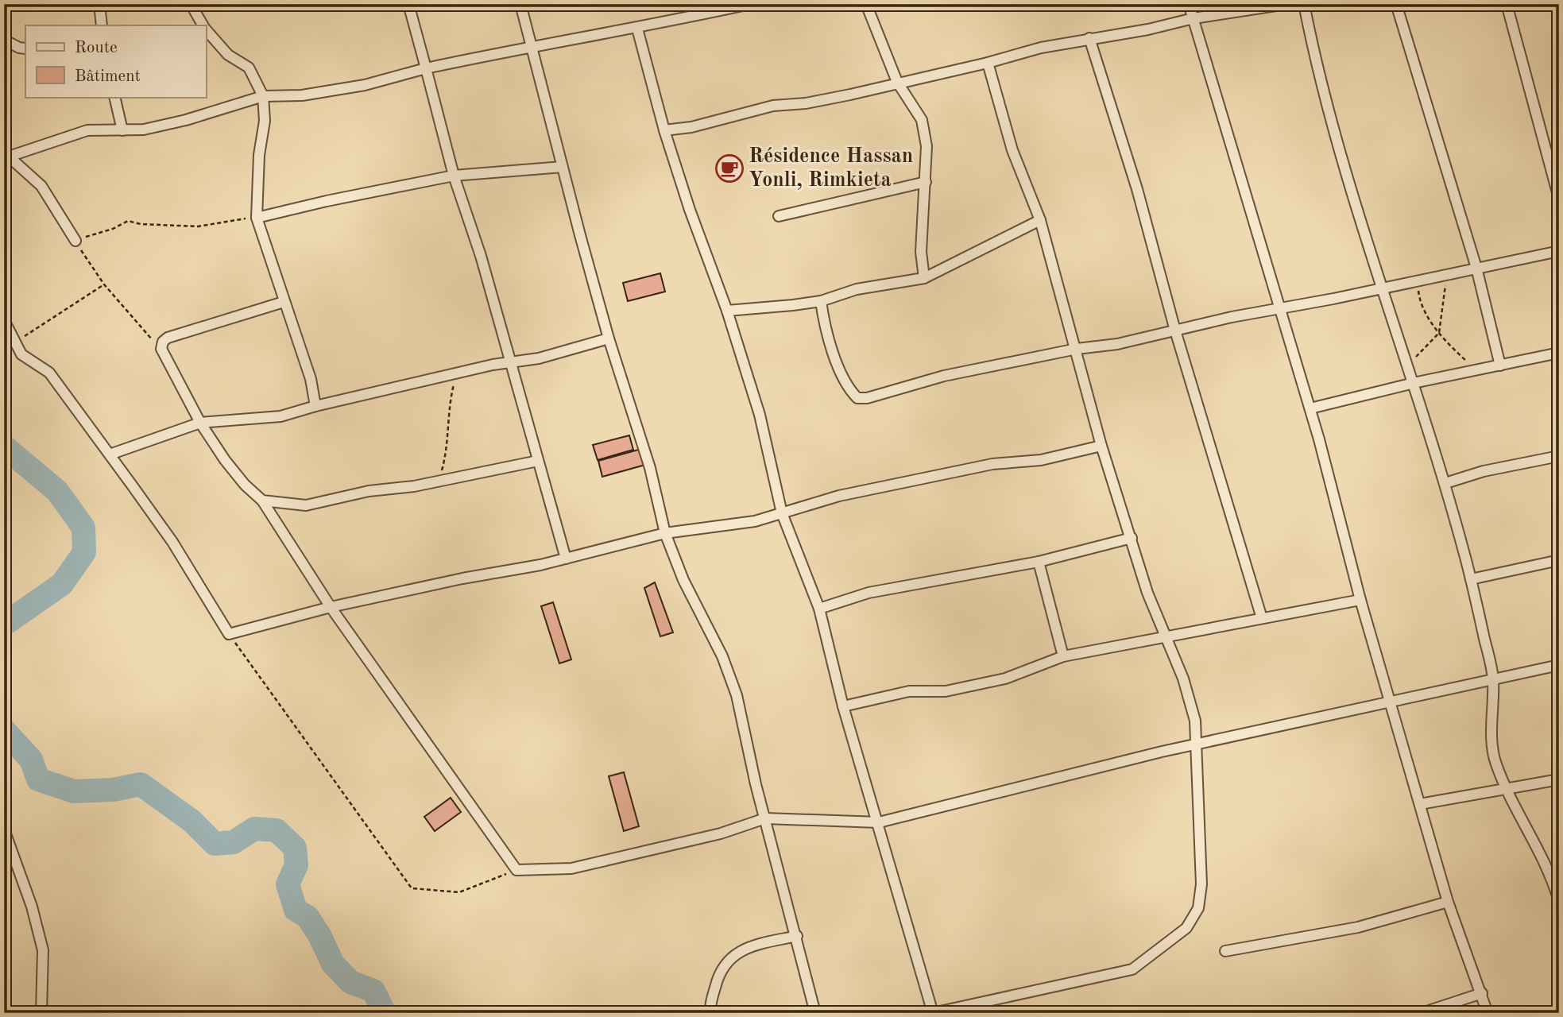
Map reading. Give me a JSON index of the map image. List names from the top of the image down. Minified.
{"places":{"cafe":["Résidence Hassan Yonli, Rimkieta"]},"legend":["Route","Bâtiment"]}
